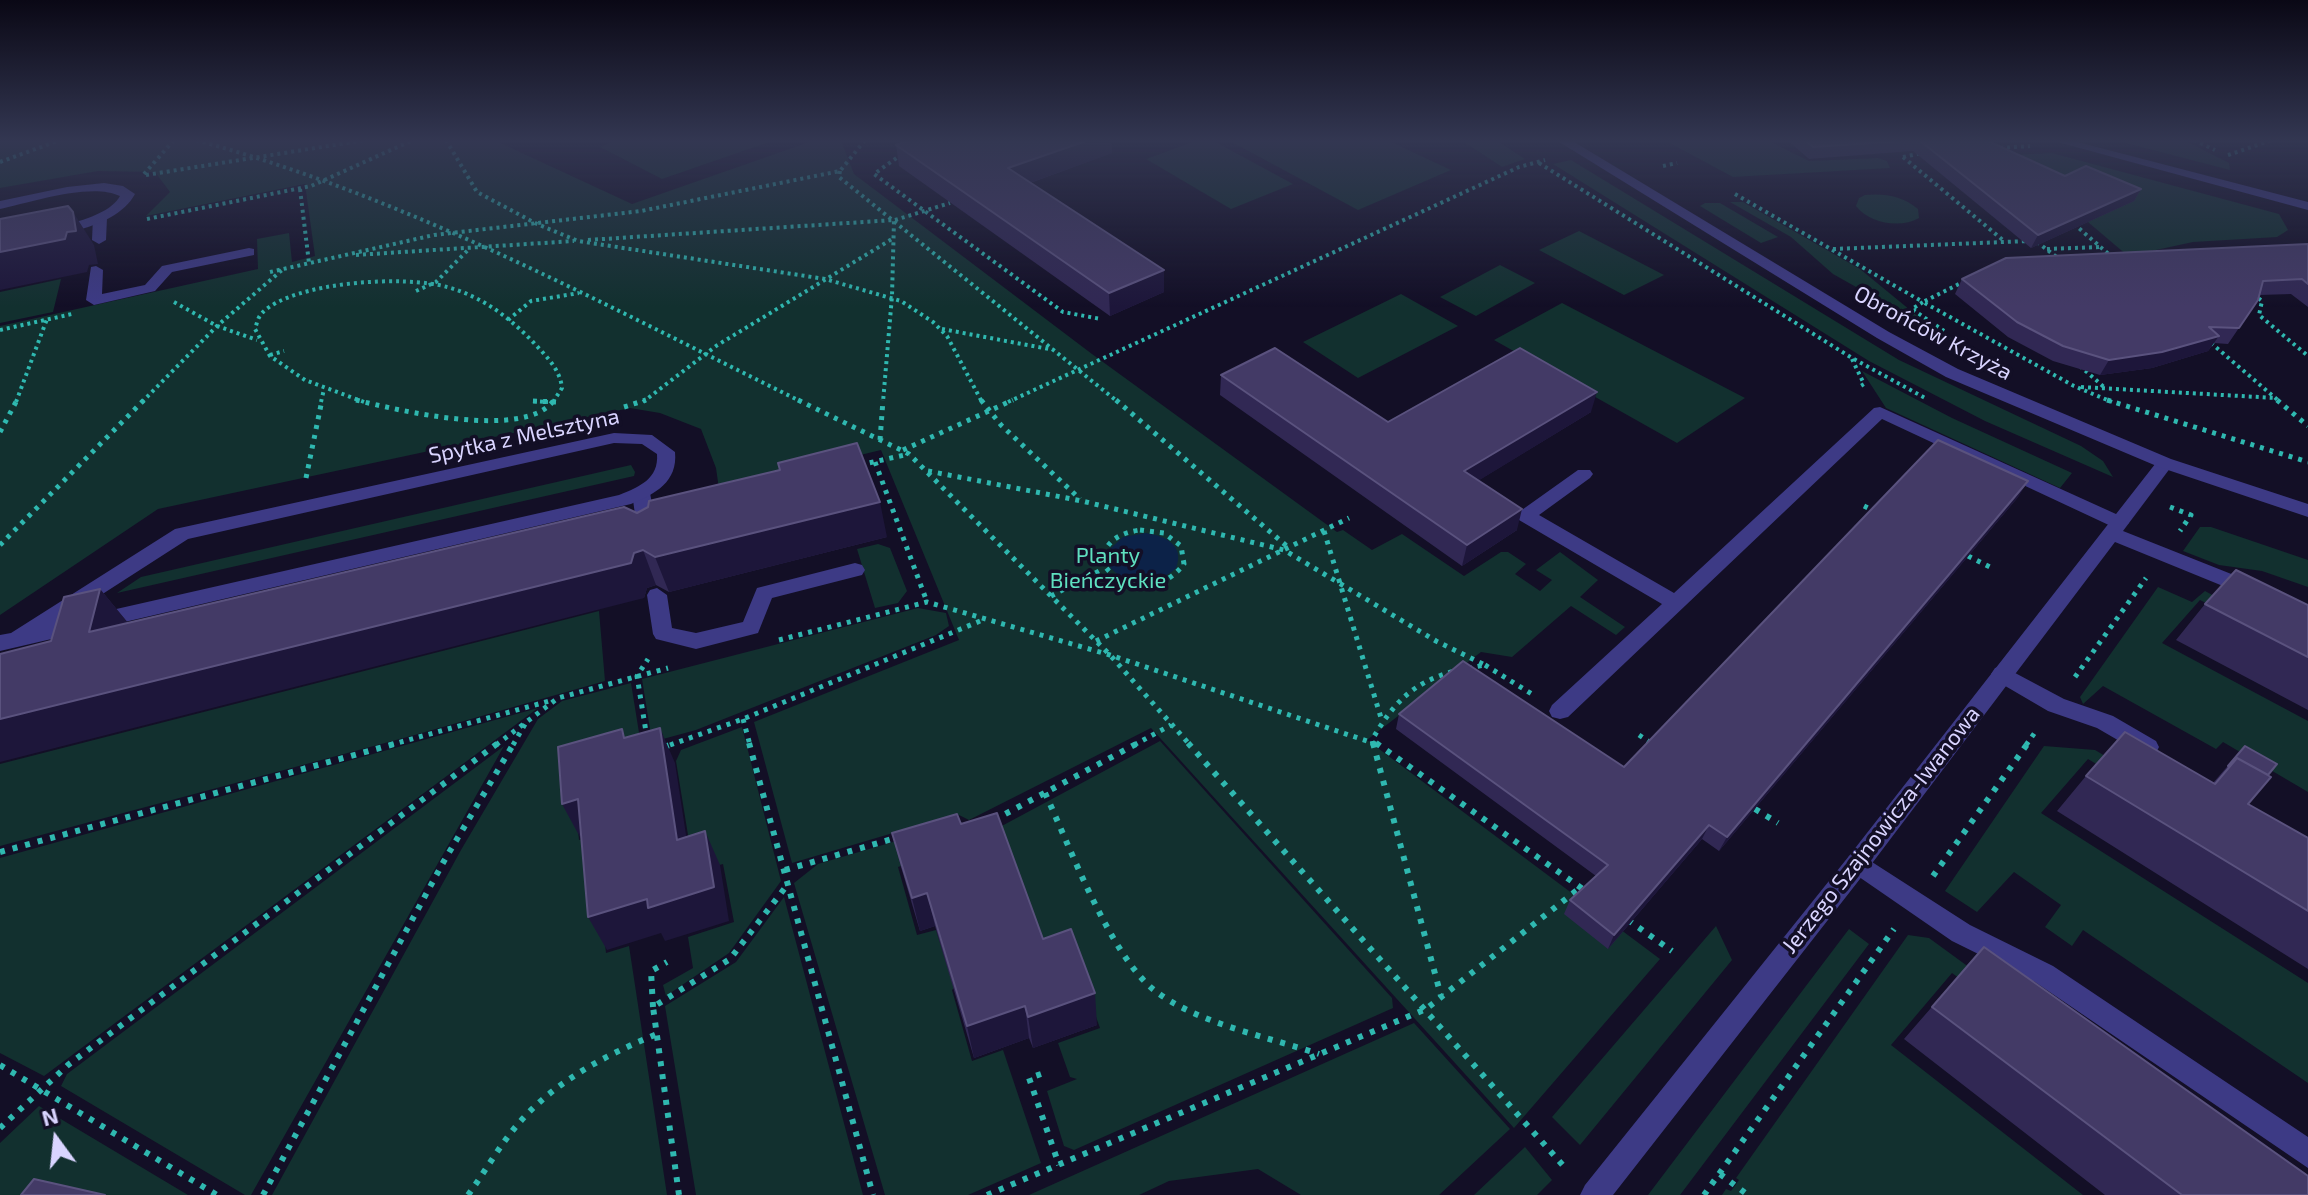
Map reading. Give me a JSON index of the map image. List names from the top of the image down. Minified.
{"streets":{"street":["Obrońców Krzyża","Spytka z Melsztyna","Jerzego Szajnowicza-Iwanowa"]},"crossings":[["Obrońców Krzyża","Jerzego Szajnowicza-Iwanowa"]],"parks":["Planty Bieńczyckie"],"north":"top"}
